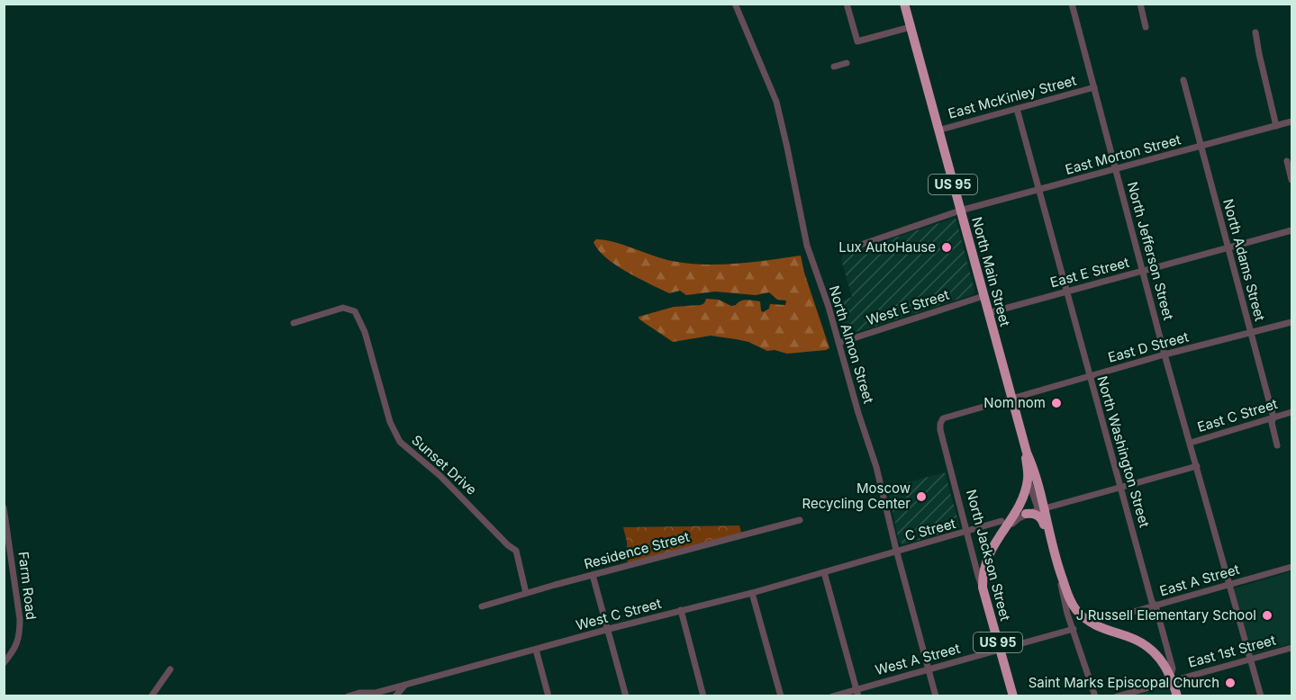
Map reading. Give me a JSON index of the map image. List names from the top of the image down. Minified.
{"streets":{"highway":["US 95","North Main Street","North Jackson Street"],"street":["East McKinley Street","East Morton Street","North Jefferson Street","North Adams Street","East E Street","West E Street","North Almon Street","East D Street","East C Street","North Washington Street","Sunset Drive","C Street","Residence Street","East A Street","Farm Road","West C Street","East 1st Street","West A Street"]},"crossings":[["East McKinley Street","North Jefferson Street"],["East McKinley Street","North Main Street"],["East McKinley Street","North Washington Street"],["East Morton Street","North Jefferson Street"],["East Morton Street","North Adams Street"],["East Morton Street","North Main Street"],["East Morton Street","North Washington Street"],["US 95","North Main Street"],["US 95","North Washington Street"],["US 95","East 1st Street"],["North Jefferson Street","East E Street"],["North Jefferson Street","East D Street"],["North Jefferson Street","East C Street"],["North Jefferson Street","East A Street"],["North Jefferson Street","East 1st Street"],["North Adams Street","East E Street"],["North Adams Street","East D Street"],["North Adams Street","East C Street"],["North Main Street","East E Street"],["North Main Street","West E Street"],["North Main Street","East D Street"],["North Main Street","North Washington Street"],["North Main Street","North Jackson Street"],["North Main Street","East 1st Street"],["North Main Street","West A Street"],["East E Street","North Washington Street"],["West E Street","North Almon Street"],["North Almon Street","C Street"],["North Almon Street","West C Street"],["North Almon Street","West A Street"],["East D Street","North Washington Street"],["East D Street","North Jackson Street"],["North Washington Street","East A Street"],["North Washington Street","East 1st Street"],["Sunset Drive","Residence Street"],["C Street","North Jackson Street"],["C Street","West C Street"],["North Jackson Street","West A Street"]],"places":["Lux AutoHause","Nom nom","Moscow Recycling Center","J Russell Elementary School","Saint Marks Episcopal Church"]}
